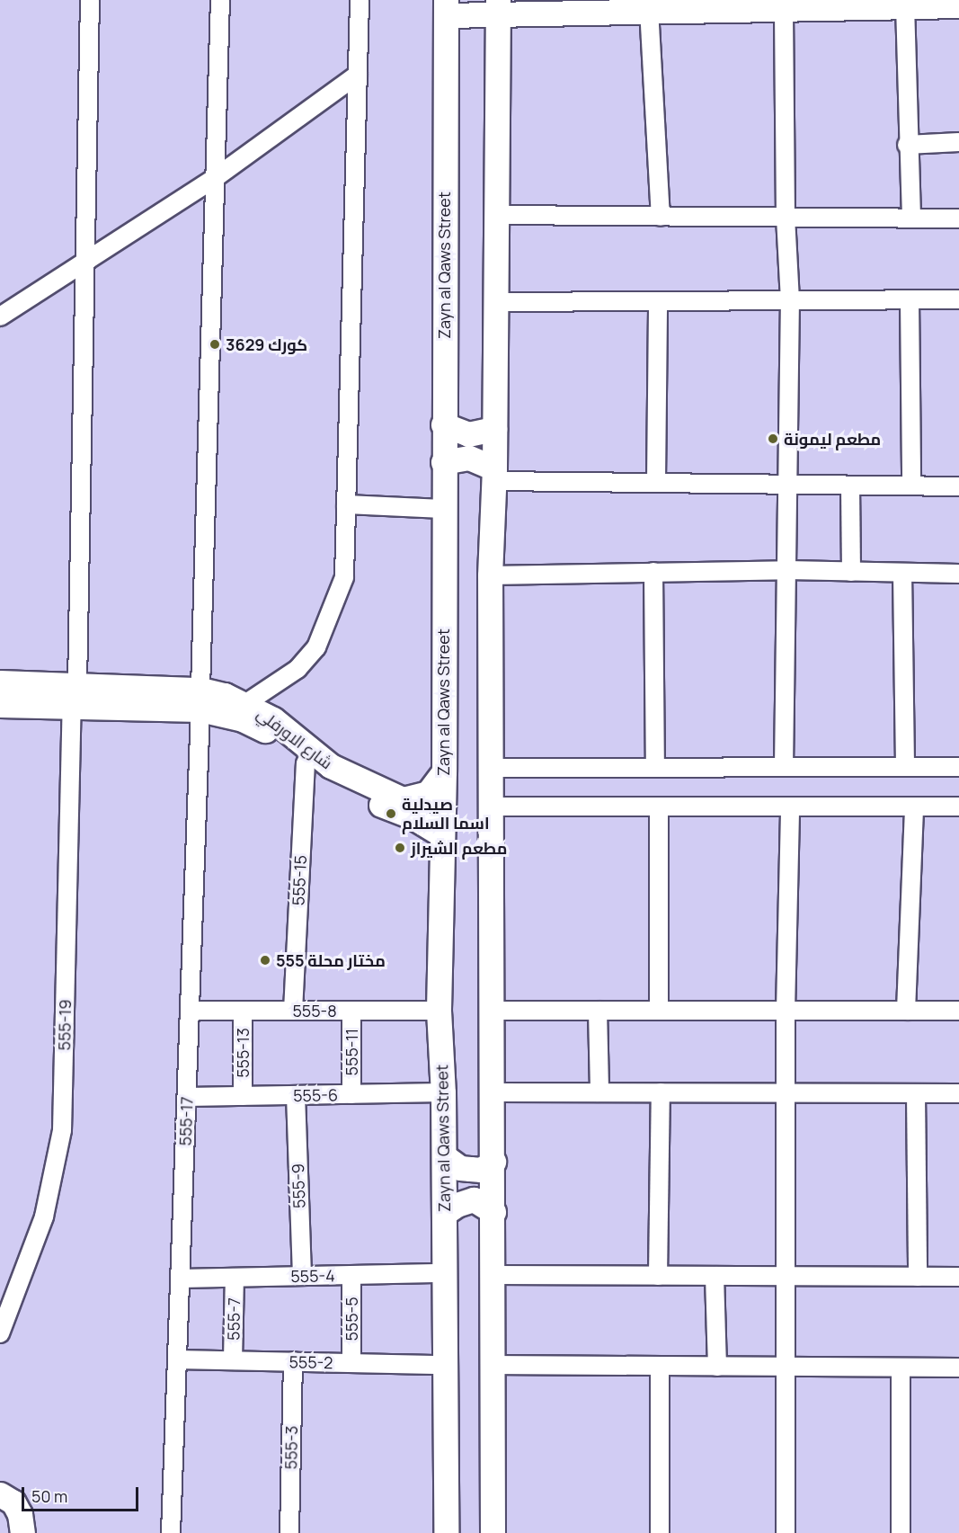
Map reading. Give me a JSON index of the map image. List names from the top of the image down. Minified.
{"streets":{"main road":["Zayn al Qaws Street","شارع الاورفلي"],"street":["555-15","555-8","555-19","555-11","555-13","555-6","555-17","555-9","555-4","555-7","555-5","555-2","555-3"]},"crossings":[["Zayn al Qaws Street","شارع الاورفلي"],["Zayn al Qaws Street","555-8"],["Zayn al Qaws Street","555-6"],["Zayn al Qaws Street","555-4"],["Zayn al Qaws Street","555-2"],["شارع الاورفلي","555-15"],["شارع الاورفلي","555-19"],["شارع الاورفلي","555-17"],["555-15","555-8"],["555-8","555-11"],["555-8","555-13"],["555-8","555-17"],["555-11","555-6"],["555-13","555-6"],["555-6","555-17"],["555-6","555-9"],["555-17","555-4"],["555-17","555-2"],["555-9","555-4"],["555-4","555-7"],["555-4","555-5"],["555-7","555-2"],["555-5","555-2"],["555-2","555-3"]],"places":["كورك 3629","مطعم ليمونة","صيدلية اسما السلام","مطعم الشيراز","مختار محلة 555"],"scale_bar":"50 m"}
